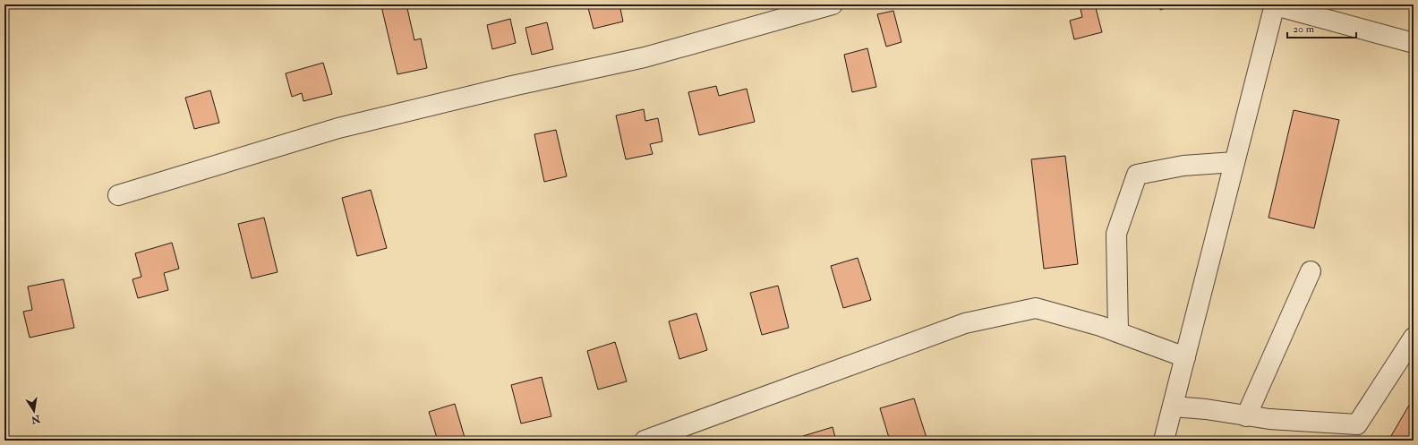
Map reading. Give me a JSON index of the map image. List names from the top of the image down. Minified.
{"scale_bar":"20 m","north":"bottom"}
